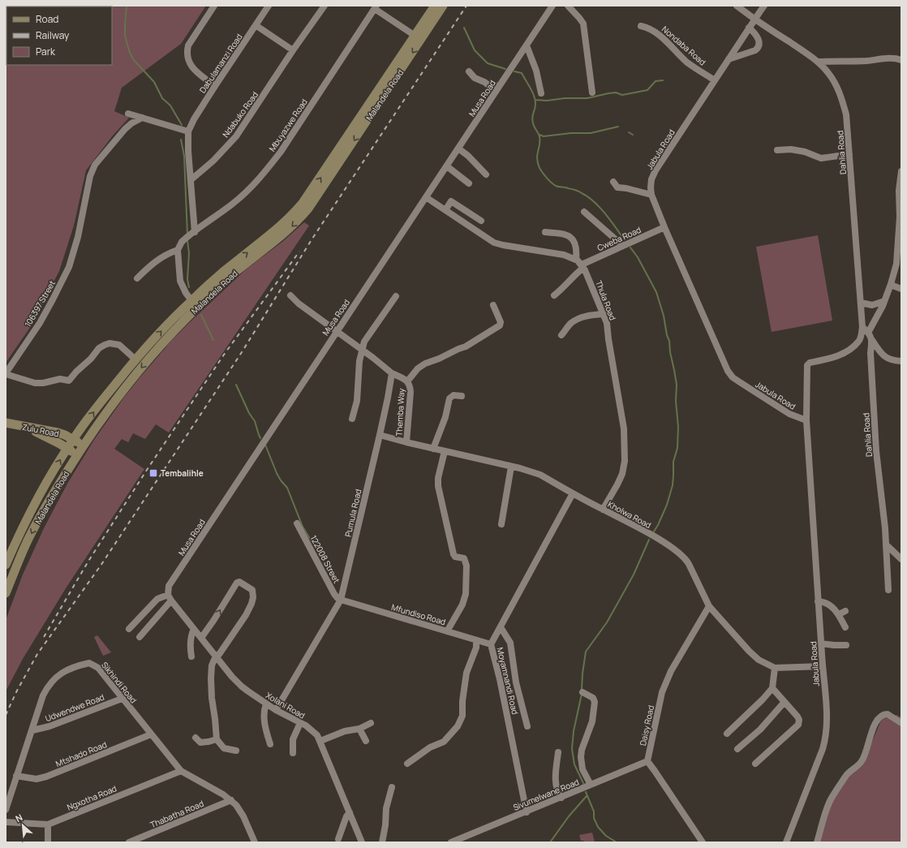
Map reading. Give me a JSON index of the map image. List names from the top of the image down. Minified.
{"streets":{"main road":["Malandela Road","Zulu Road"],"street":["Nondaba Road","Dabulamanzi Road","Musa Road","Ndabuko Road","Mbuyazwe Road","Jabula Road","Dahlia Road","Cweba Road","Thula Road","106397 Street","Themba Way","Pumula Road","Kholwa Road","122008 Street","Mfundiso Road","Moyamnandi Road","Sikhindi Road","Xolani Road","Udwendwe Road","Daisy Road","Mtshado Road","Sivumelwane Road","Ngxotha Road","Thabatha Road"]},"crossings":[["Nondaba Road","Jabula Road"],["Dabulamanzi Road","Ndabuko Road"],["Dabulamanzi Road","Mbuyazwe Road"],["Malandela Road","Mbuyazwe Road"],["Malandela Road","106397 Street"],["Malandela Road","Zulu Road"],["Musa Road","Xolani Road"],["Jabula Road","Dahlia Road"],["Jabula Road","Cweba Road"],["Jabula Road","Kholwa Road"],["Cweba Road","Thula Road"],["Thula Road","Kholwa Road"],["Themba Way","Pumula Road"],["Themba Way","Kholwa Road"],["Pumula Road","Kholwa Road"],["Pumula Road","122008 Street"],["Pumula Road","Mfundiso Road"],["Pumula Road","Xolani Road"],["Kholwa Road","Moyamnandi Road"],["Kholwa Road","Daisy Road"],["122008 Street","Mfundiso Road"],["Mfundiso Road","Moyamnandi Road"],["Moyamnandi Road","Sivumelwane Road"],["Sikhindi Road","Udwendwe Road"],["Sikhindi Road","Mtshado Road"],["Sikhindi Road","Ngxotha Road"],["Sikhindi Road","Thabatha Road"],["Daisy Road","Sivumelwane Road"]],"places":{"transit":["Tembalihle"]},"legend":["Road","Railway","Park"],"north":"top left"}
